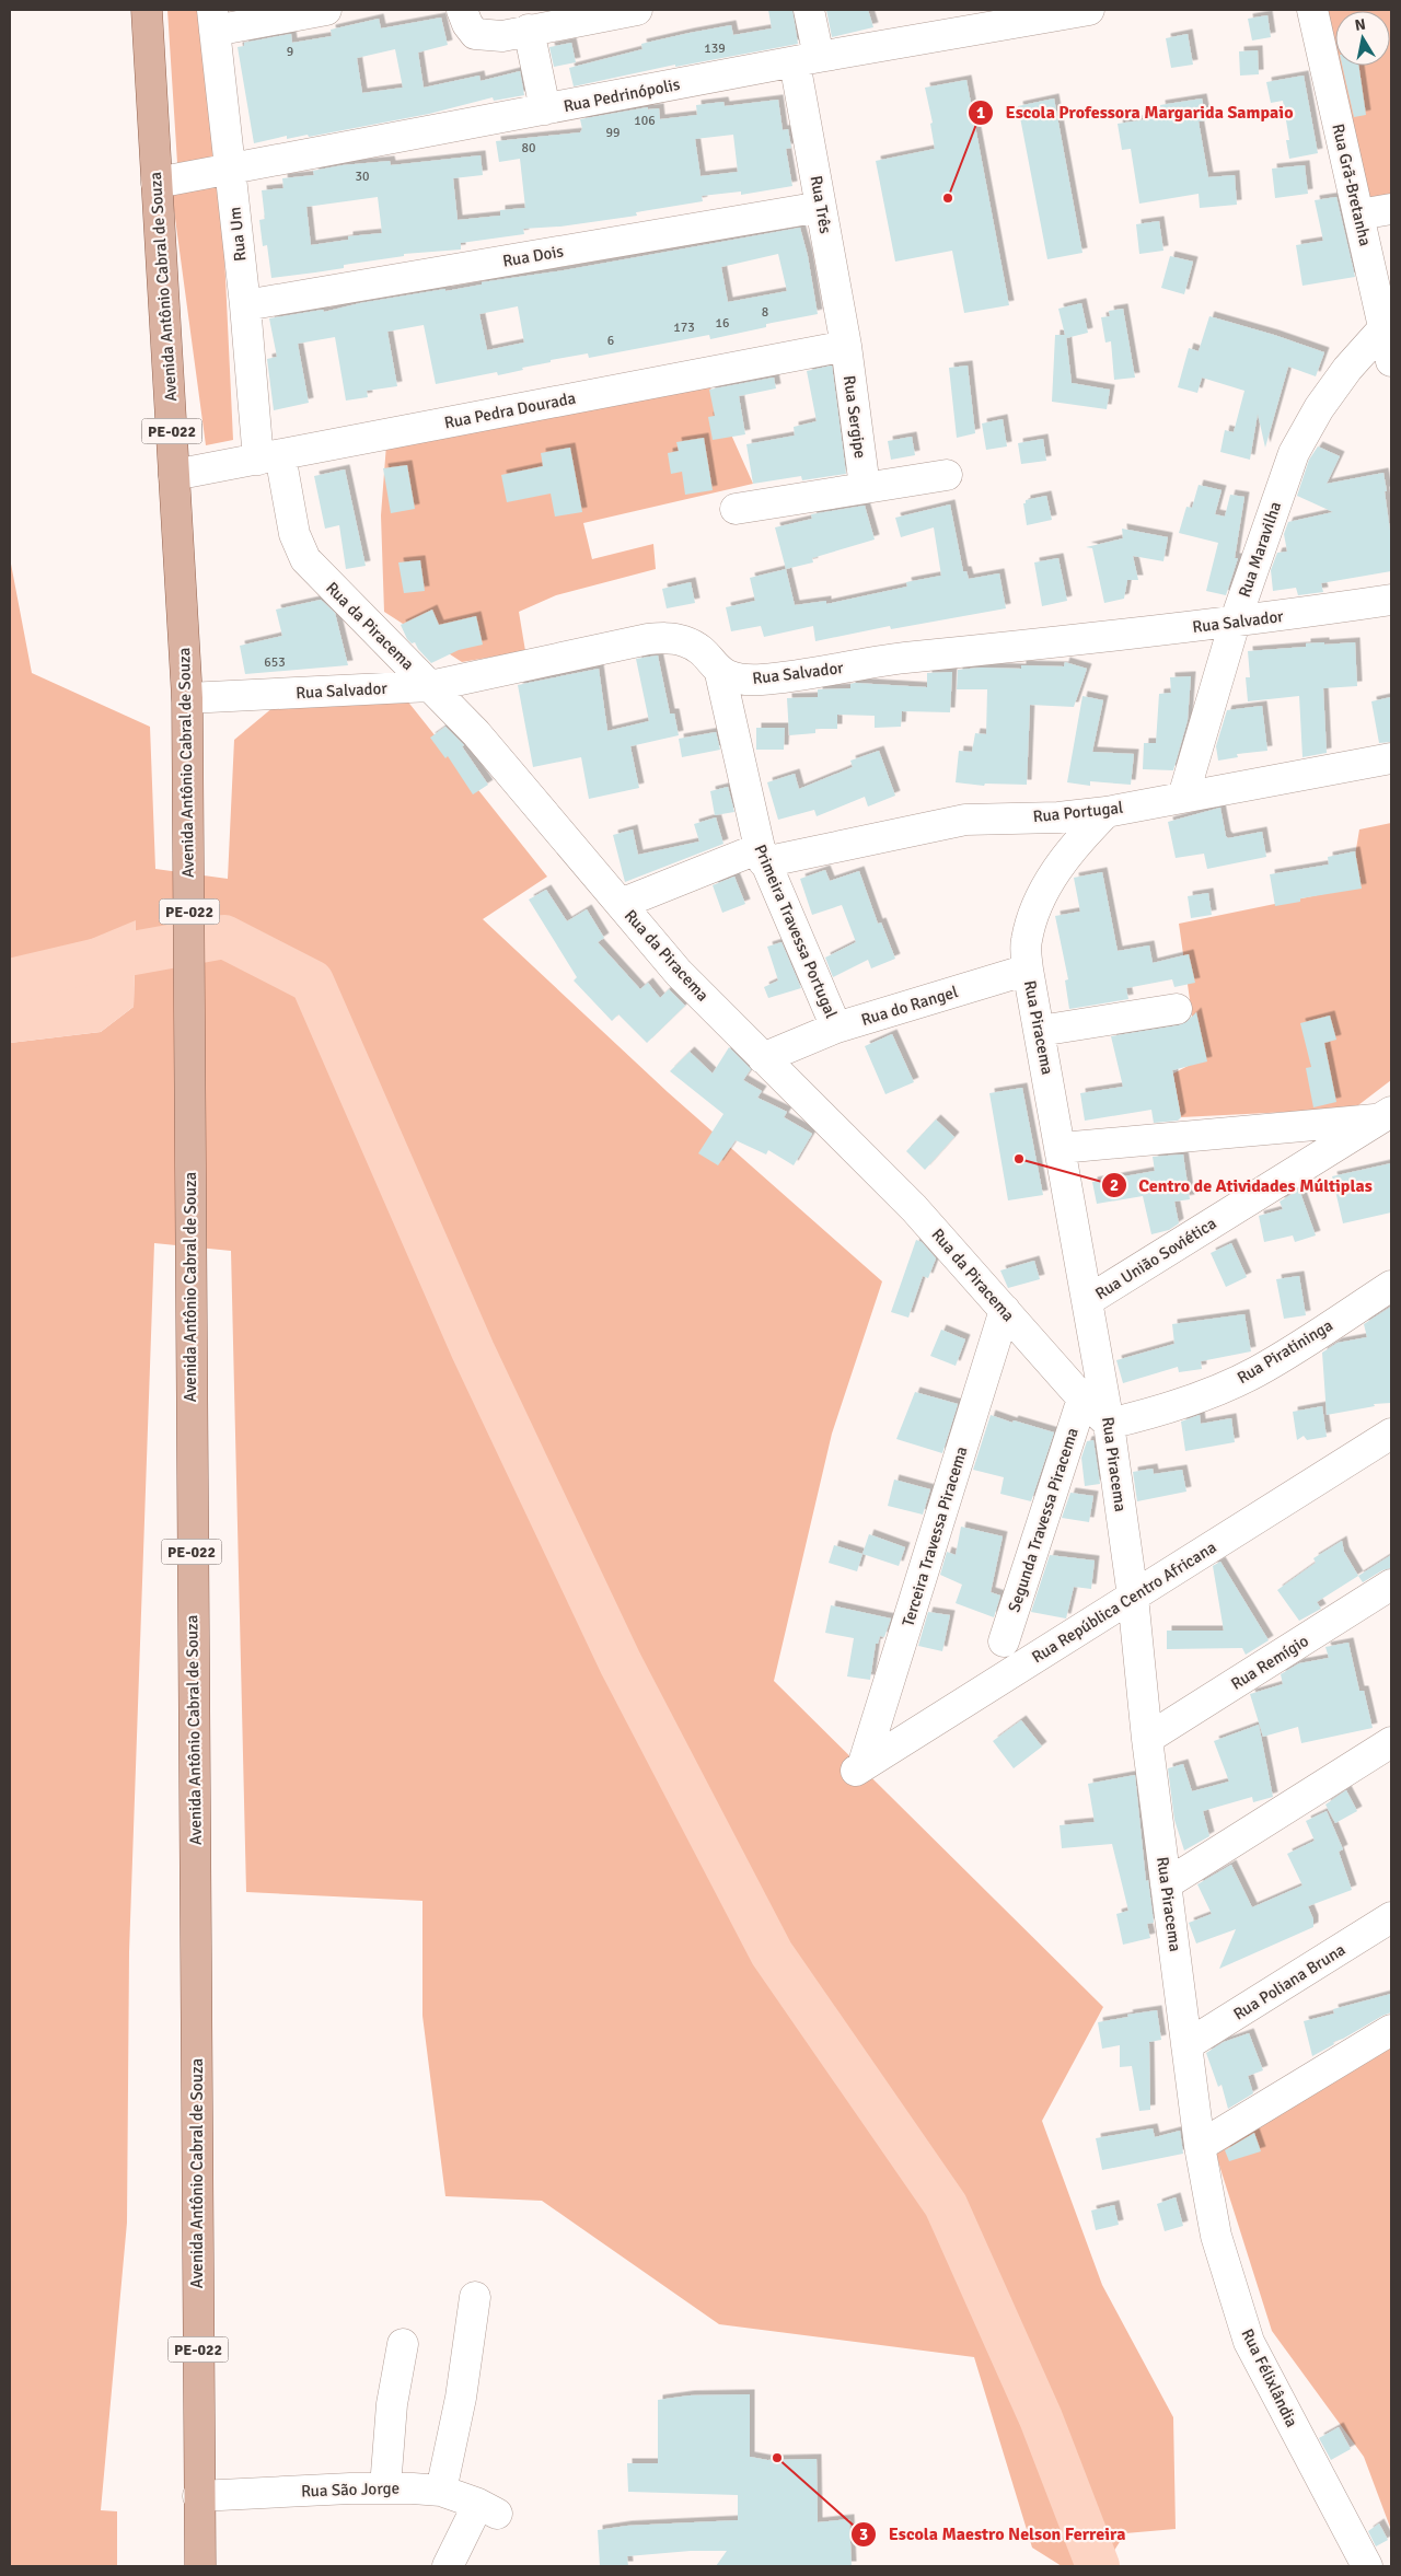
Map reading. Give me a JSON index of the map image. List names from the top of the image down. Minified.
{"streets":{"main road":["Avenida Antônio Cabral de Souza","PE-022"],"street":["Rua Pedrinópolis","Rua Grã-Bretanha","Rua Três","Rua Um","Rua Dois","Rua Pedra Dourada","Rua Sergipe","Rua Maravilha","Rua Salvador","Rua da Piracema","Rua Portugal","Primeira Travessa Portugal","Rua do Rangel","Rua Piracema","Rua União Soviética","Rua Piratininga","Segunda Travessa Piracema","Terceira Travessa Piracema","Rua República Centro Africana","Rua Remígio","Rua Poliana Bruna","Rua Félixlândia","Rua São Jorge"]},"crossings":[["Rua Pedrinópolis","Rua Três"],["Rua Pedrinópolis","Rua Um"],["Rua Pedrinópolis","Avenida Antônio Cabral de Souza"],["Rua Grã-Bretanha","Rua Maravilha"],["Rua Três","Rua Dois"],["Rua Três","Rua Pedra Dourada"],["Rua Três","Rua Sergipe"],["Rua Um","Rua Dois"],["Rua Um","Rua Pedra Dourada"],["Rua Um","Rua da Piracema"],["Avenida Antônio Cabral de Souza","Rua Pedra Dourada"],["Avenida Antônio Cabral de Souza","Rua Salvador"],["Avenida Antônio Cabral de Souza","Rua São Jorge"],["Rua Pedra Dourada","Rua Sergipe"],["Rua Pedra Dourada","Rua da Piracema"],["Rua Maravilha","Rua Salvador"],["Rua Maravilha","Rua Portugal"],["Rua Salvador","Rua da Piracema"],["Rua Salvador","Primeira Travessa Portugal"],["Rua da Piracema","Rua Portugal"],["Rua da Piracema","Rua do Rangel"],["Rua da Piracema","Rua Piracema"],["Rua da Piracema","Rua Piratininga"],["Rua da Piracema","Segunda Travessa Piracema"],["Rua da Piracema","Terceira Travessa Piracema"],["Rua Portugal","Primeira Travessa Portugal"],["Rua Portugal","Rua Piracema"],["Primeira Travessa Portugal","Rua do Rangel"],["Rua do Rangel","Rua Piracema"],["Rua Piracema","Rua União Soviética"],["Rua Piracema","Rua Piratininga"],["Rua Piracema","Rua República Centro Africana"],["Rua Piracema","Rua Remígio"],["Rua Piracema","Rua Poliana Bruna"],["Rua Piracema","Rua Félixlândia"],["Terceira Travessa Piracema","Rua República Centro Africana"]],"places":["Escola Professora Margarida Sampaio","Centro de Atividades Múltiplas","Escola Maestro Nelson Ferreira"],"house_numbers":["139","9","106","99","80","30","8","16","173","6","653"],"north":"top"}
